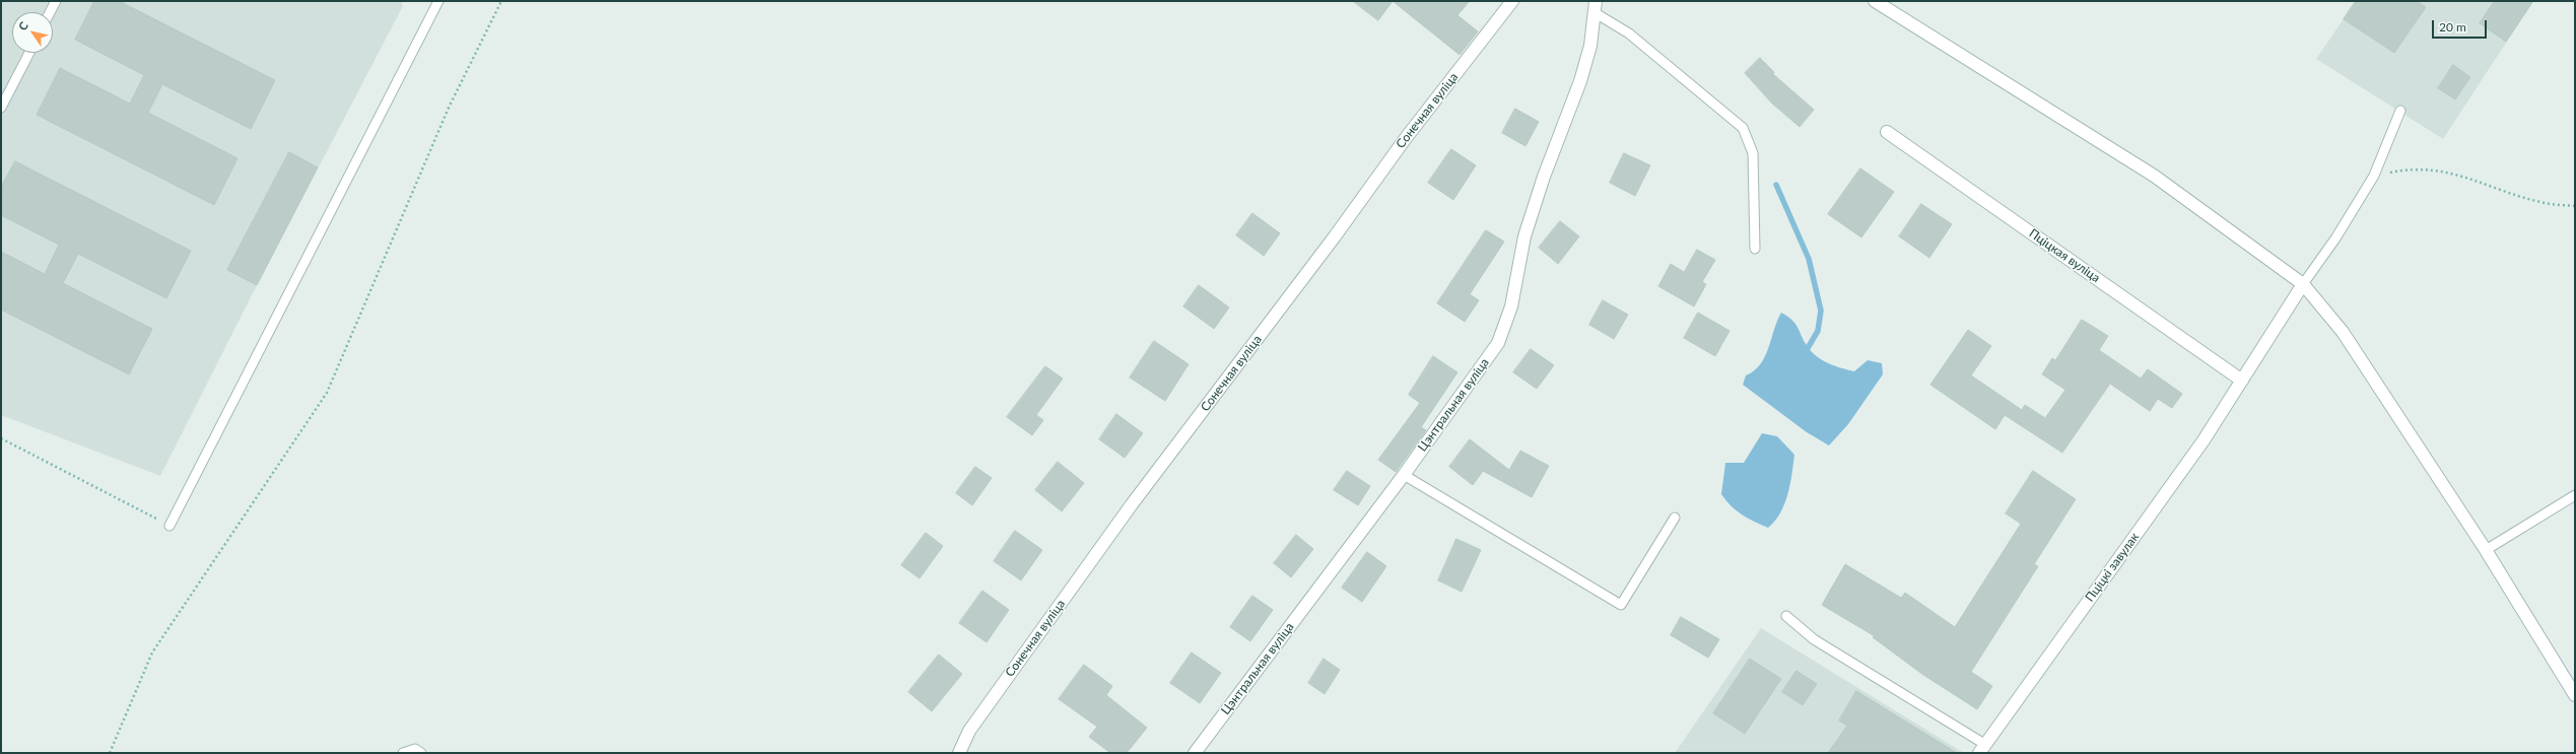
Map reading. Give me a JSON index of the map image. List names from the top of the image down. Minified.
{"streets":{"street":["Сонечная вуліца","Пціцкая вуліца","Цэнтральная вуліца","Пціцкі завулак"]},"crossings":[["Пціцкая вуліца","Пціцкі завулак"]],"scale_bar":"20 m","north":"top left"}
